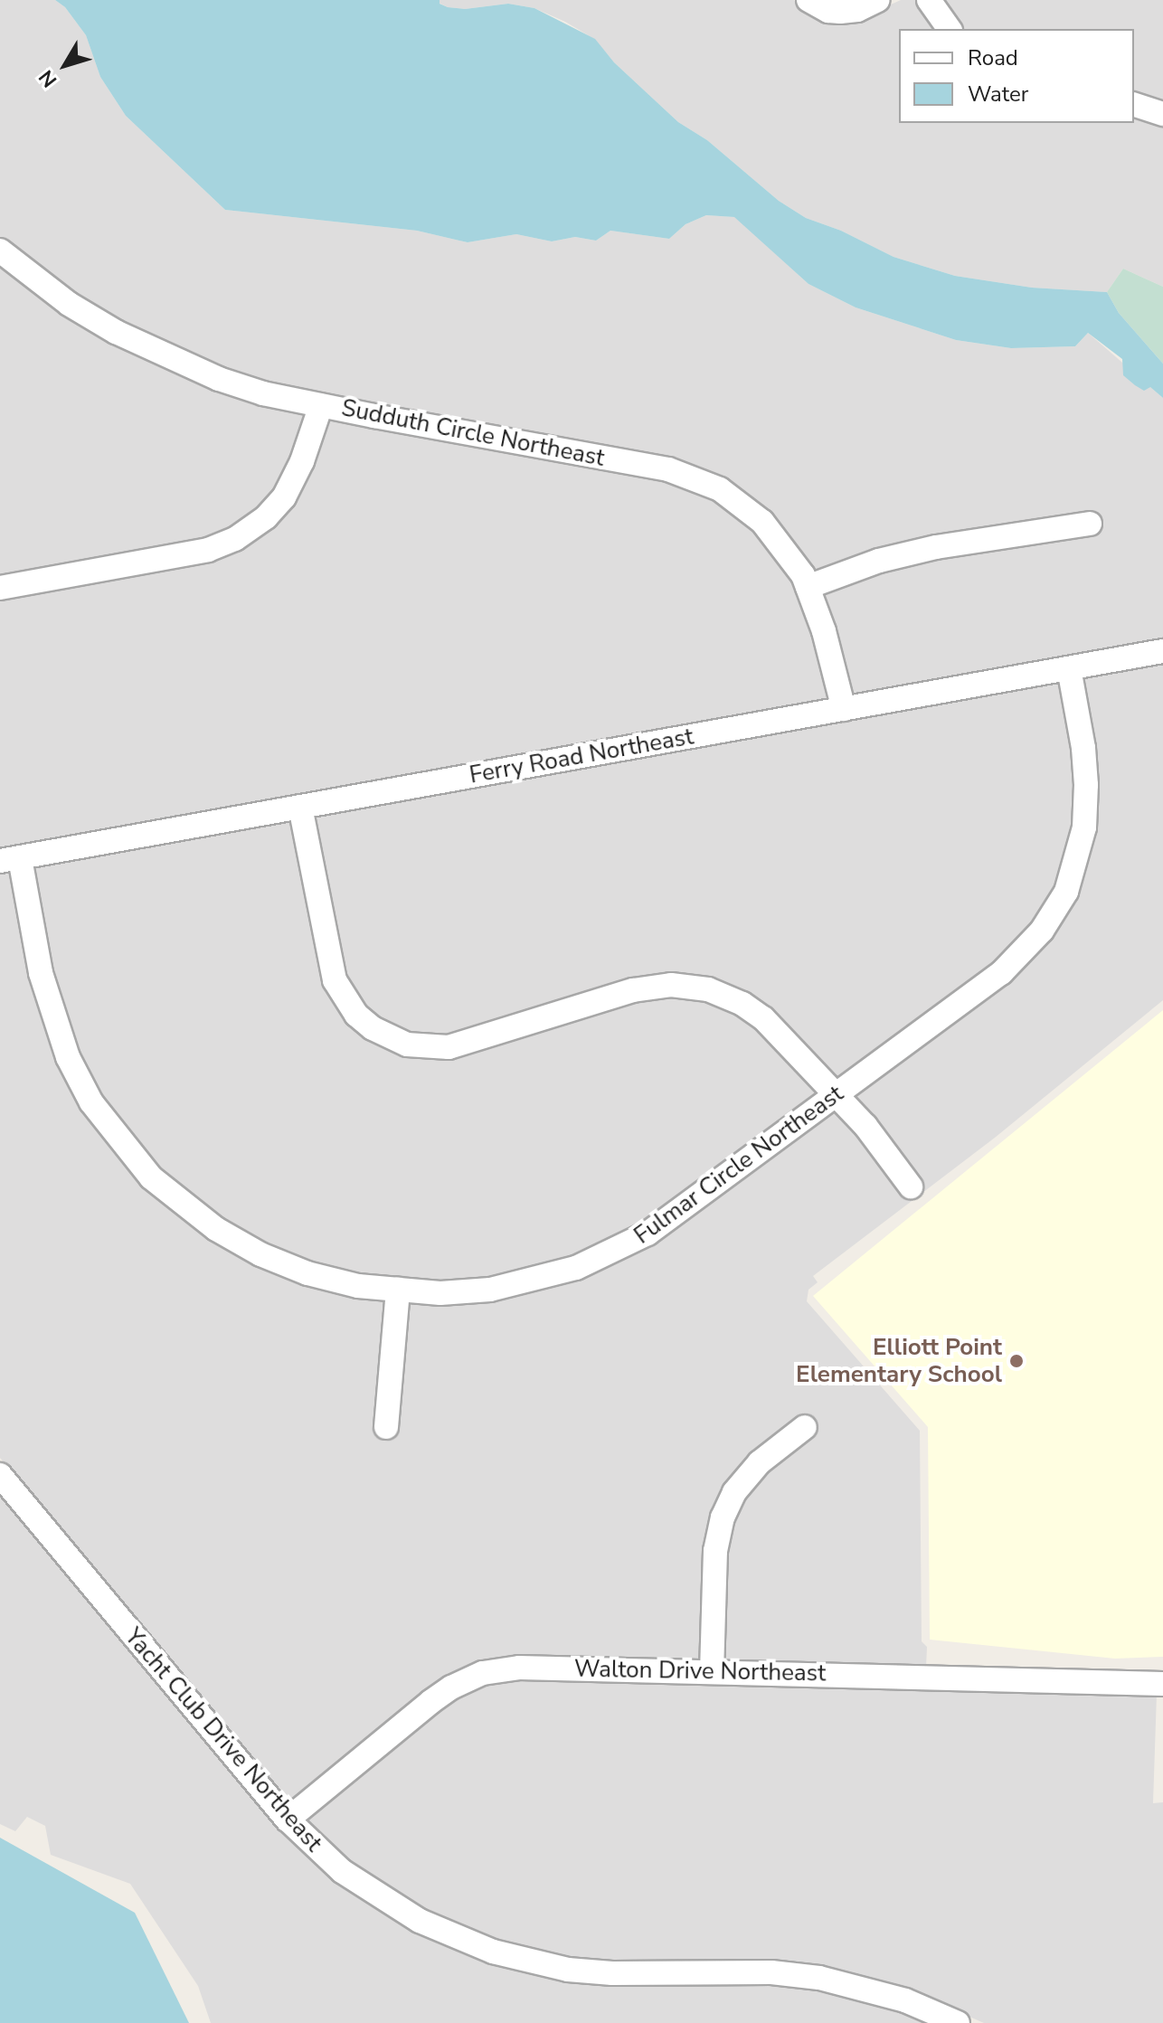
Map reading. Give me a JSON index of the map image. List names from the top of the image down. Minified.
{"streets":{"street":["Sudduth Circle Northeast","Ferry Road Northeast","Fulmar Circle Northeast","Walton Drive Northeast","Yacht Club Drive Northeast"]},"crossings":[["Sudduth Circle Northeast","Ferry Road Northeast"],["Ferry Road Northeast","Fulmar Circle Northeast"],["Walton Drive Northeast","Yacht Club Drive Northeast"]],"places":["Elliott Point Elementary School"],"legend":["Road","Water"],"north":"bottom left"}
